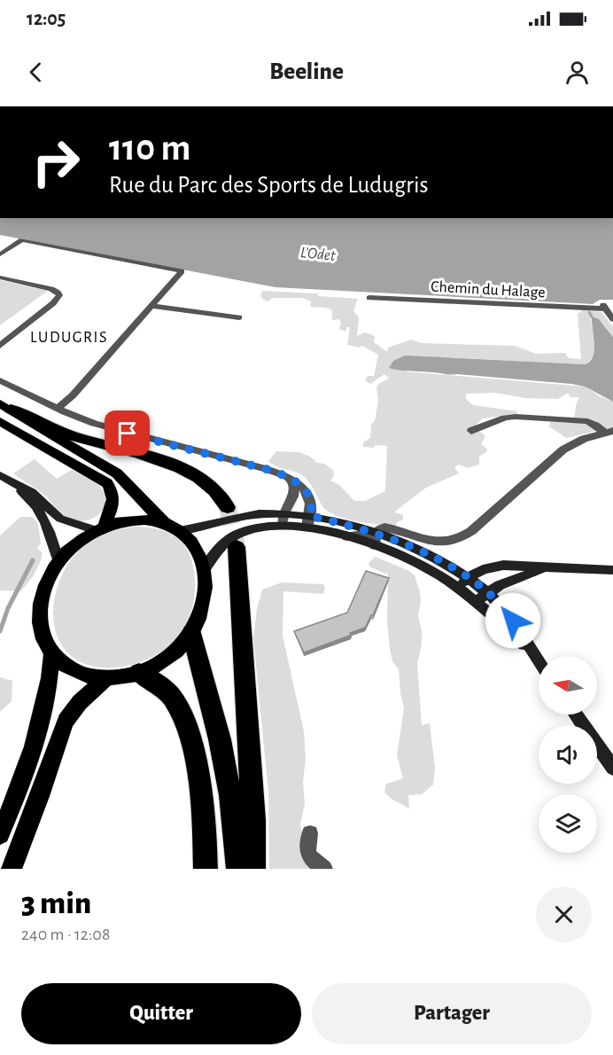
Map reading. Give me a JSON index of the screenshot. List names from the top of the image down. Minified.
{"streets":{"street":["Chemin du Halage"]},"districts":["LUDUGRIS"],"water":["L'Odet"],"north":"left","page":{"status":"12:05","header":"Beeline","turn":["110 m","Rue du Parc des Sports de Ludugris"],"heading":["3 min","240 m · 12:08"],"buttons":["Quitter","Partager"]}}
